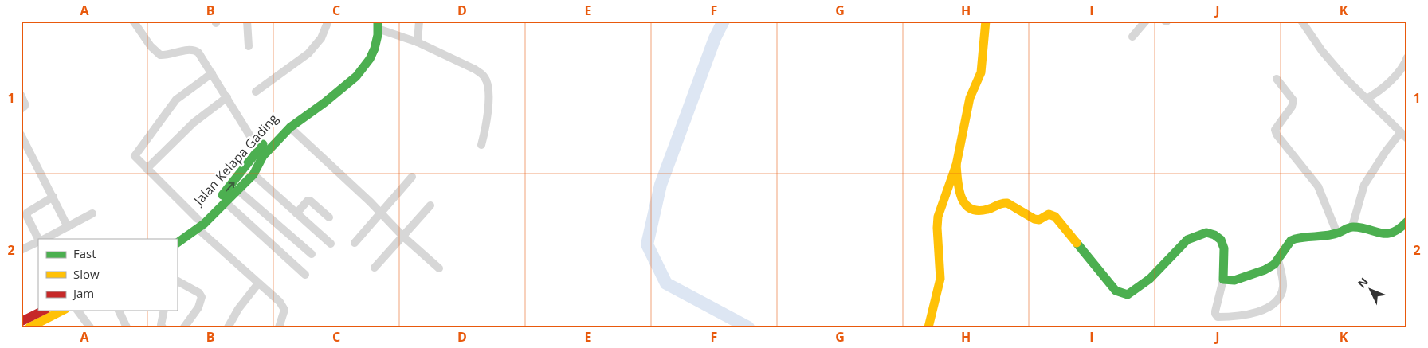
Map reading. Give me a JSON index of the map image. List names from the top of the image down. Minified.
{"streets":{"street":["Jalan Kelapa Gading"]},"legend":["Fast","Slow","Jam"],"north":"top left","grid":{"columns":["A","B","C","D","E","F","G","H","I","J","K"],"rows":["1","2"]}}
